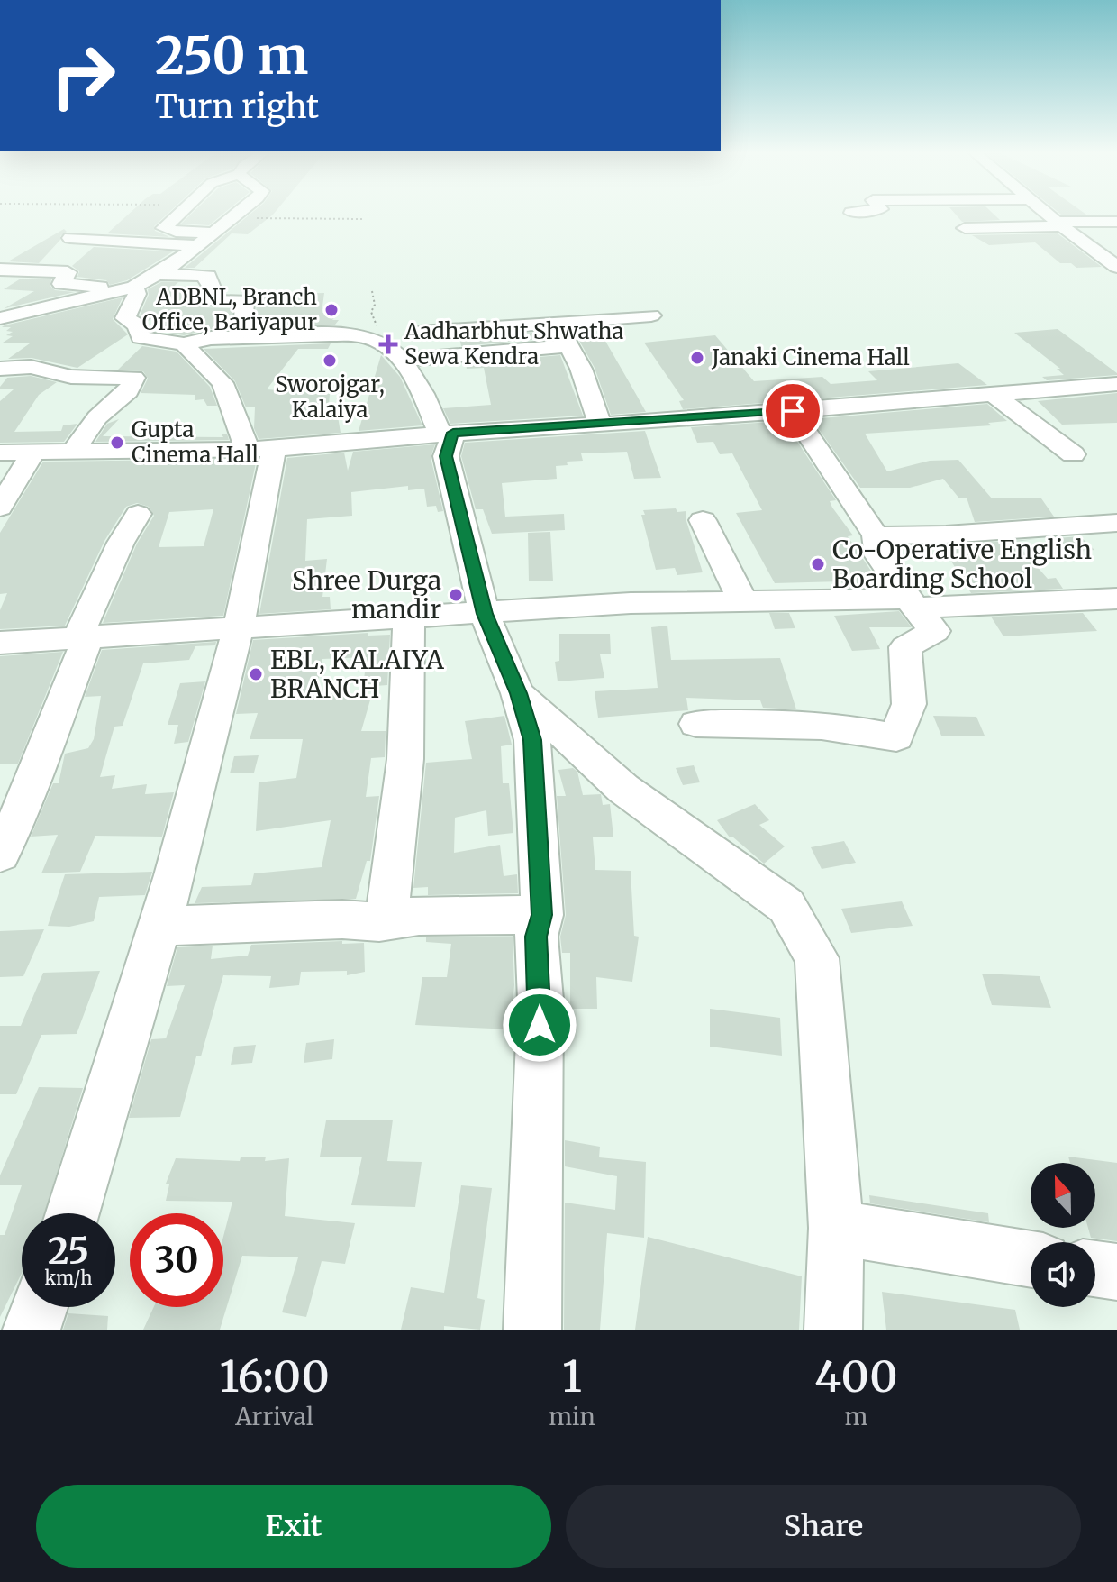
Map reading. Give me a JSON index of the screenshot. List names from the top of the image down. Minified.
{"places":{"other":["ADBNL, Branch Office, Bariyapur","Janaki Cinema Hall","Sworojgar, Kalaiya","Gupta Cinema Hall","Co-Operative English Boarding School","Shree Durga mandir","EBL, KALAIYA BRANCH"],"health":["Aadharbhut Shwatha Sewa Kendra"]},"north":"top","page":{"turn":["250 m","Turn right"],"speed":"25 km/h","limit":"30","eta":["16:00","Arrival","1","min","400","m"],"buttons":["Exit","Share"]}}
